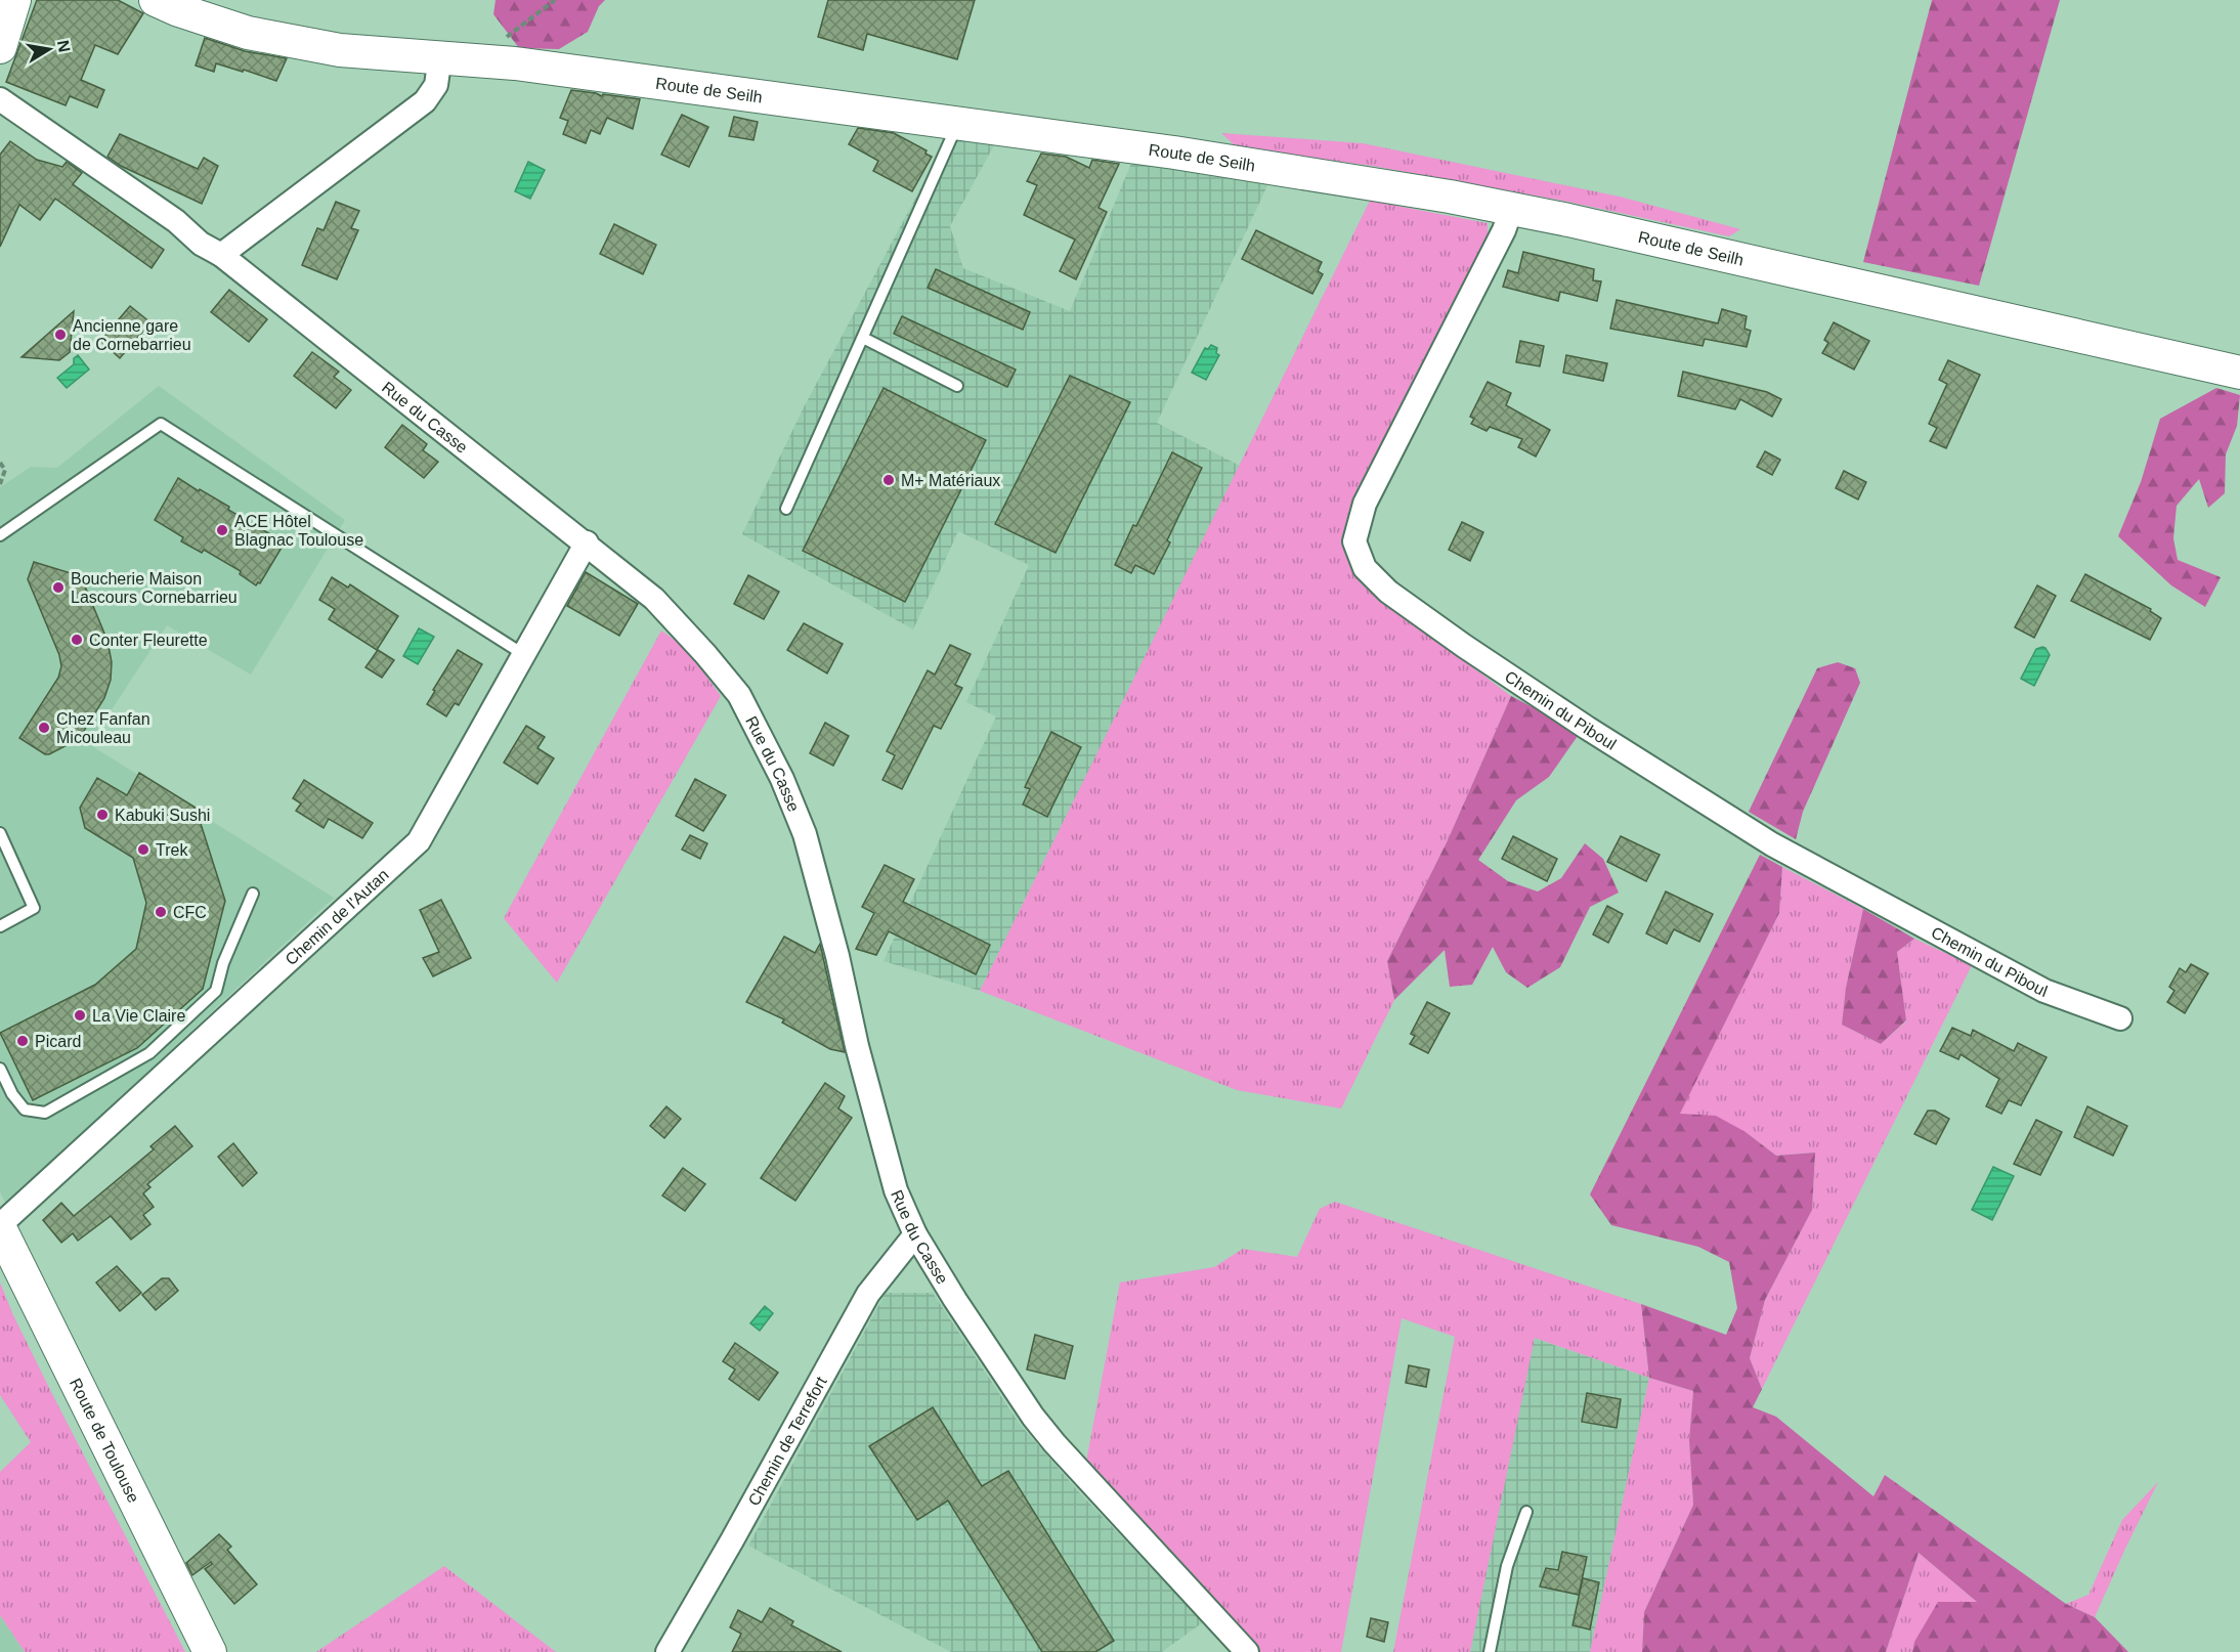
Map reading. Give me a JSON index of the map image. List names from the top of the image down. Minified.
{"streets":{"street":["Route de Seilh","Rue du Casse","Chemin du Piboul","Chemin de l'Autan","Route de Toulouse","Chemin de Terrefort"]},"crossings":[["Route de Seilh","Chemin du Piboul"],["Rue du Casse","Chemin de l'Autan"],["Rue du Casse","Chemin de Terrefort"],["Chemin de l'Autan","Route de Toulouse"]],"places":["Ancienne gare de Cornebarrieu","M+ Matériaux","ACE Hôtel Blagnac Toulouse","Boucherie Maison Lascours Cornebarrieu","Conter Fleurette","Chez Fanfan Micouleau","Kabuki Sushi","Trek","CFC","La Vie Claire","Picard"],"north":"right"}
